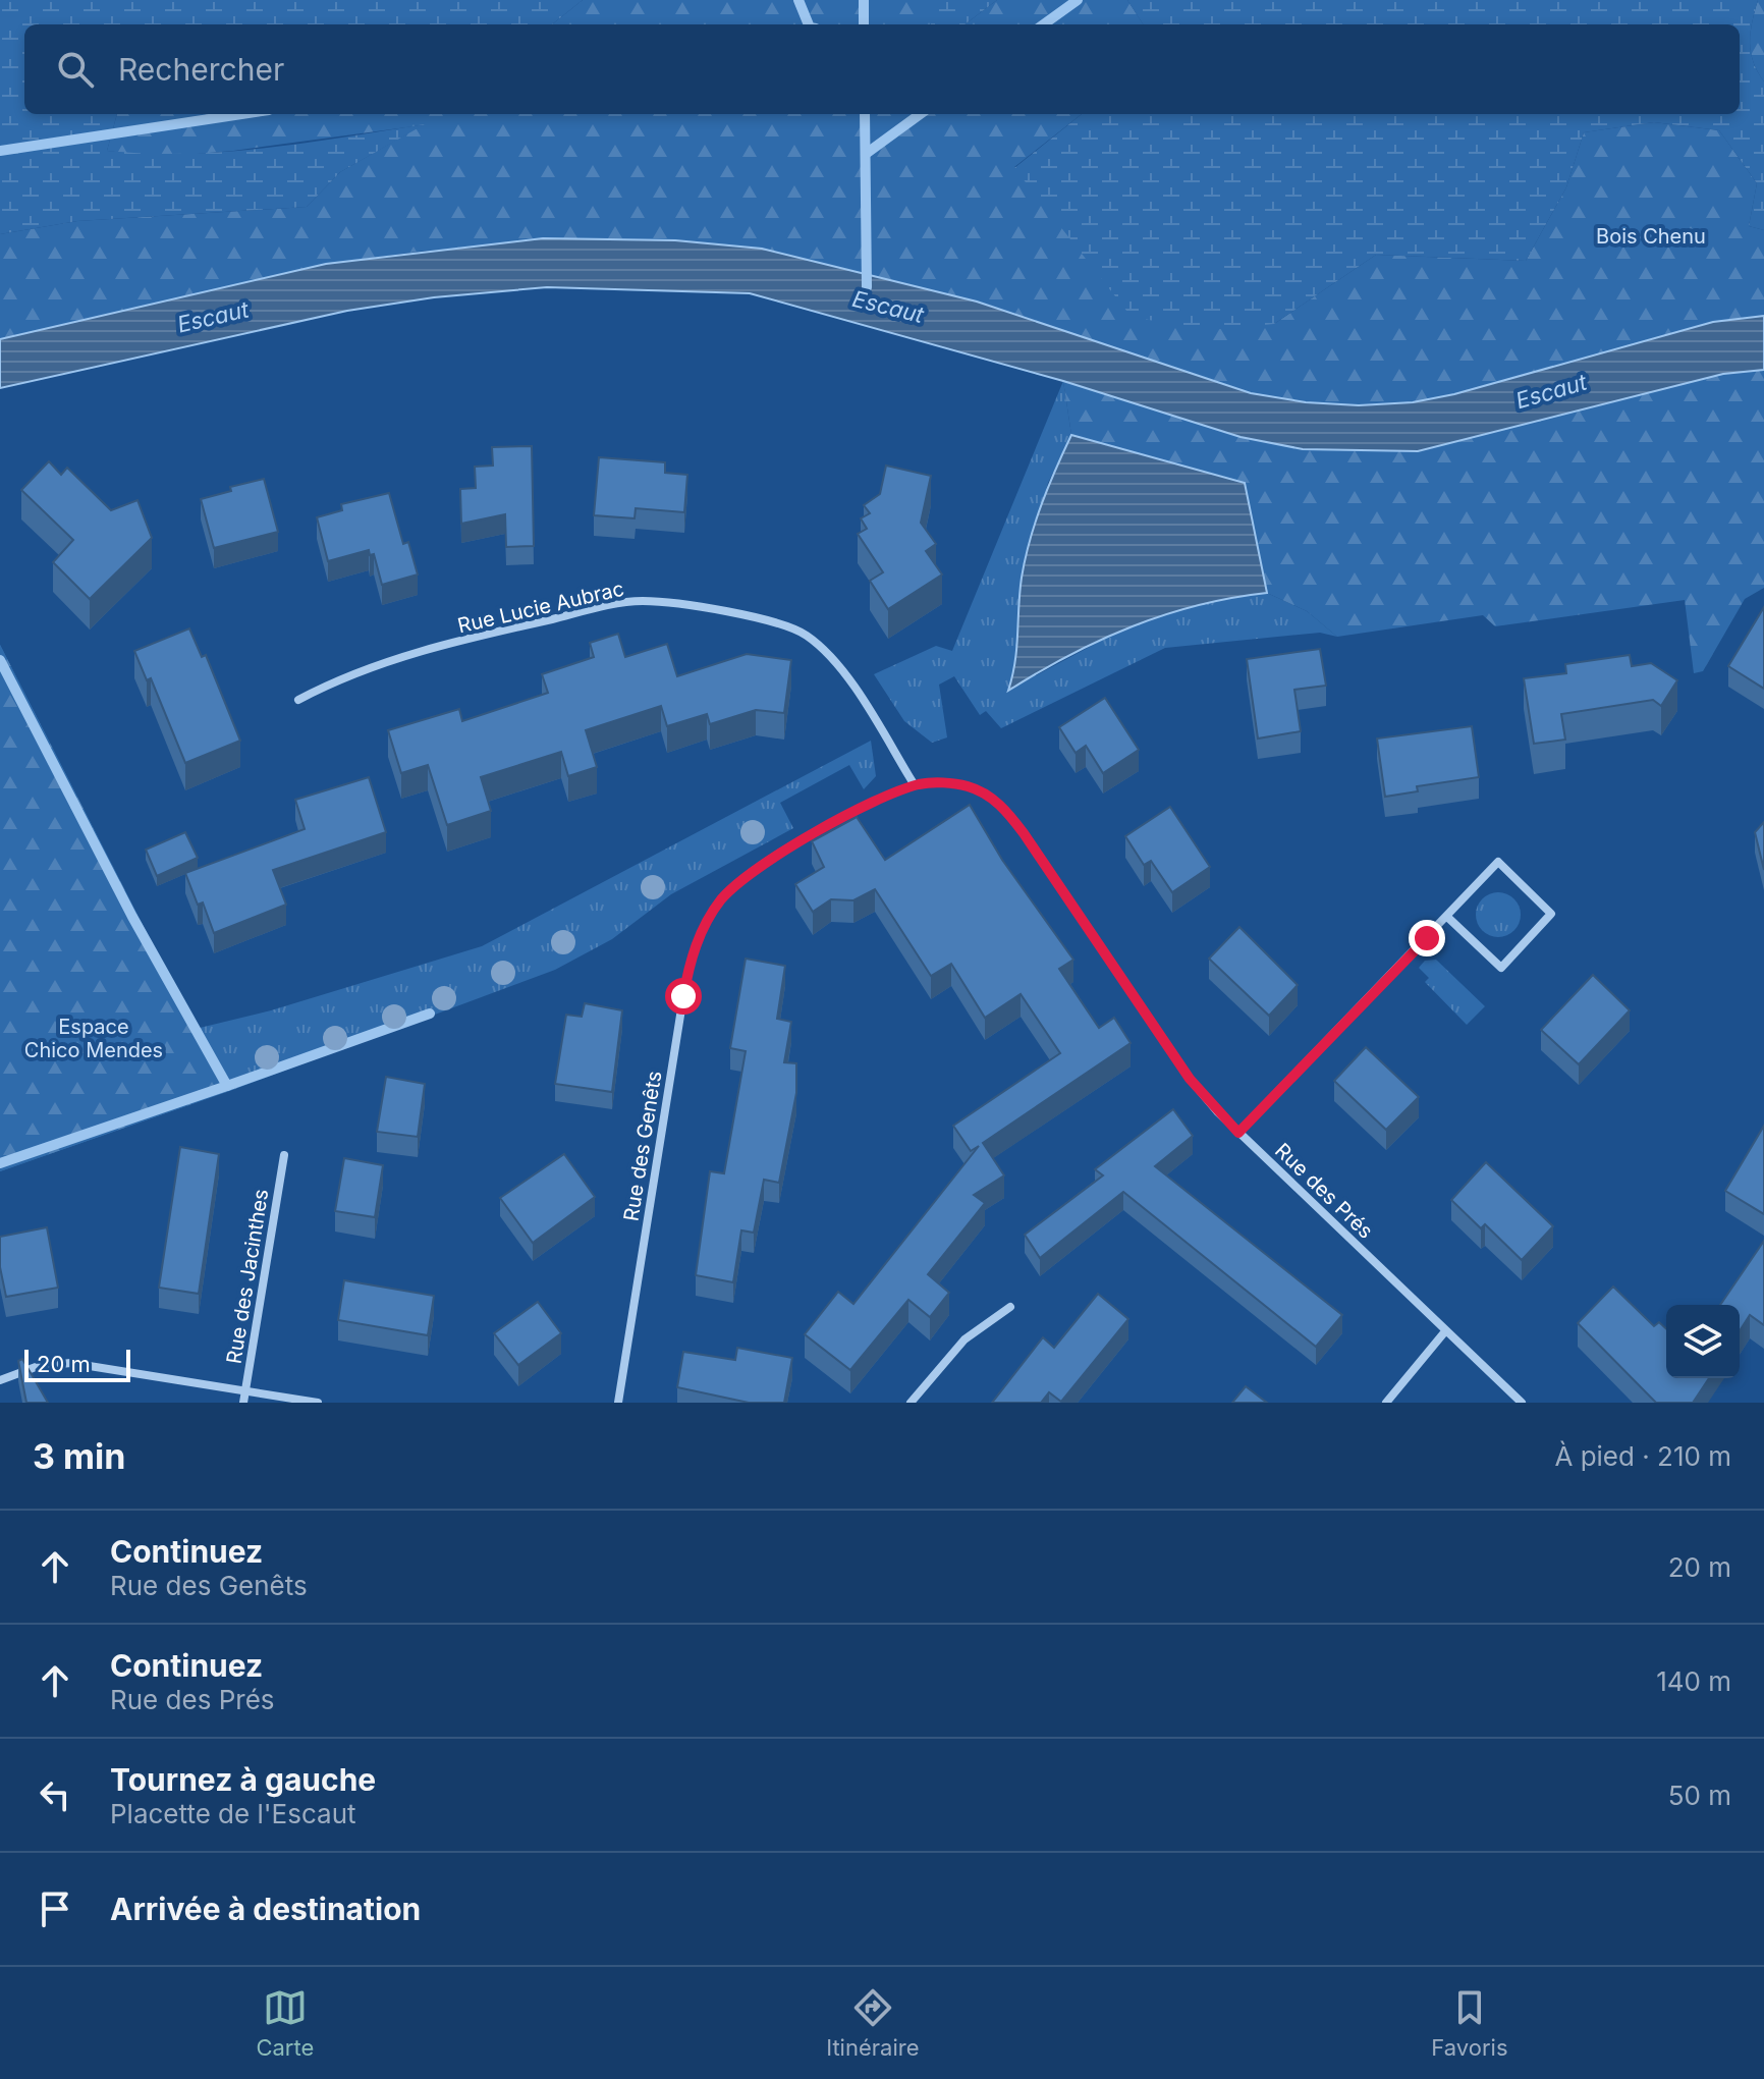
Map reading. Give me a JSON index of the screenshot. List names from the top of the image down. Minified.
{"streets":{"street":["Rue Lucie Aubrac","Rue des Genêts","Rue des Prés","Rue des Jacinthes"]},"crossings":[["Rue Lucie Aubrac","Rue des Prés"],["Rue des Genêts","Rue des Prés"]],"water":["Escaut"],"parks":["Bois Chenu","Espace Chico Mendes"],"scale_bar":"20 m","page":{"search":"Rechercher","scale":"20 m","heading":["3 min","À pied · 210 m"],"list":[["Continuez","Rue des Genêts","20 m"],["Continuez","Rue des Prés","140 m"],["Tournez à gauche","Placette de l'Escaut","50 m"],"Arrivée à destination"],"nav":["Carte","Itinéraire","Favoris"]}}
